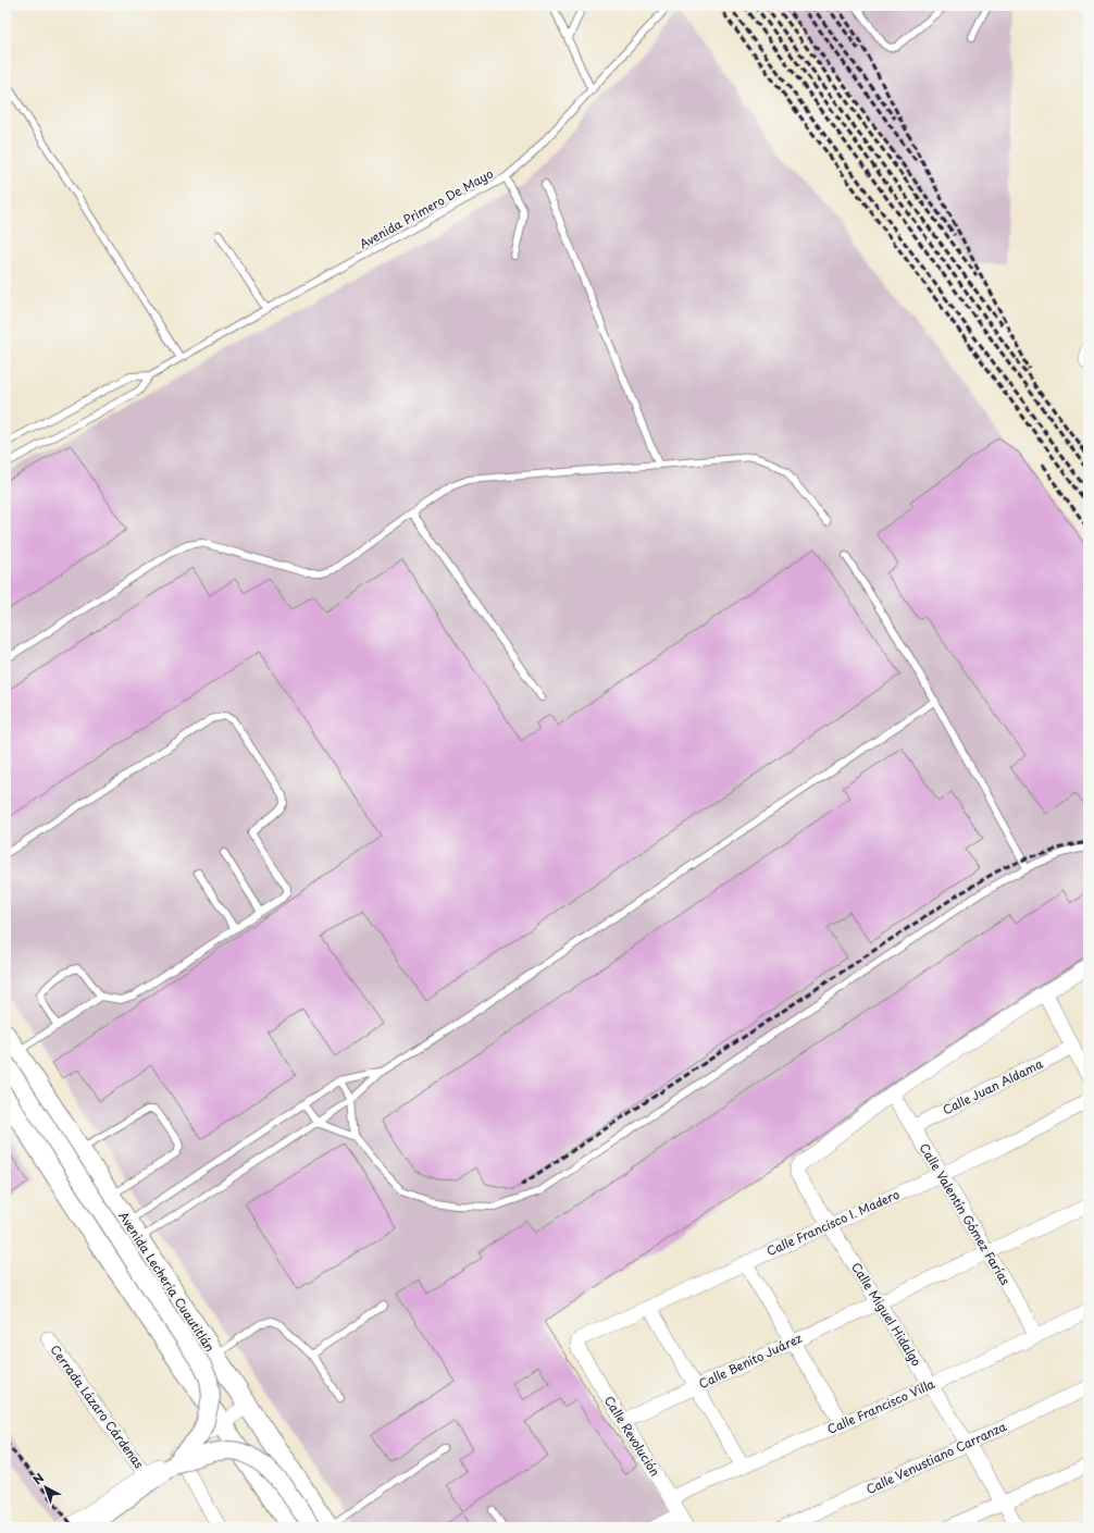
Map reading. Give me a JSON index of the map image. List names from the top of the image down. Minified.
{"streets":{"main road":["Avenida Lecheria Cuautitlán"],"street":["Calle Juan Aldama","Calle Valentín Gómez Farías","Calle Francisco I. Madero","Calle Miguel Hidalgo","Calle Benito Juárez","Cerrada Lázaro Cárdenas","Calle Francisco Villa","Calle Revolución","Calle Venustiano Carranza"],"lane":["Avenida Primero De Mayo"]},"crossings":[["Calle Juan Aldama","Calle Valentín Gómez Farías"],["Calle Valentín Gómez Farías","Calle Francisco I. Madero"],["Calle Valentín Gómez Farías","Calle Miguel Hidalgo"],["Calle Valentín Gómez Farías","Calle Francisco Villa"],["Calle Francisco I. Madero","Calle Miguel Hidalgo"],["Calle Francisco I. Madero","Calle Revolución"],["Calle Miguel Hidalgo","Calle Benito Juárez"],["Calle Miguel Hidalgo","Calle Francisco Villa"],["Calle Miguel Hidalgo","Calle Venustiano Carranza"],["Calle Benito Juárez","Calle Revolución"],["Calle Francisco Villa","Calle Revolución"]],"north":"top left"}
